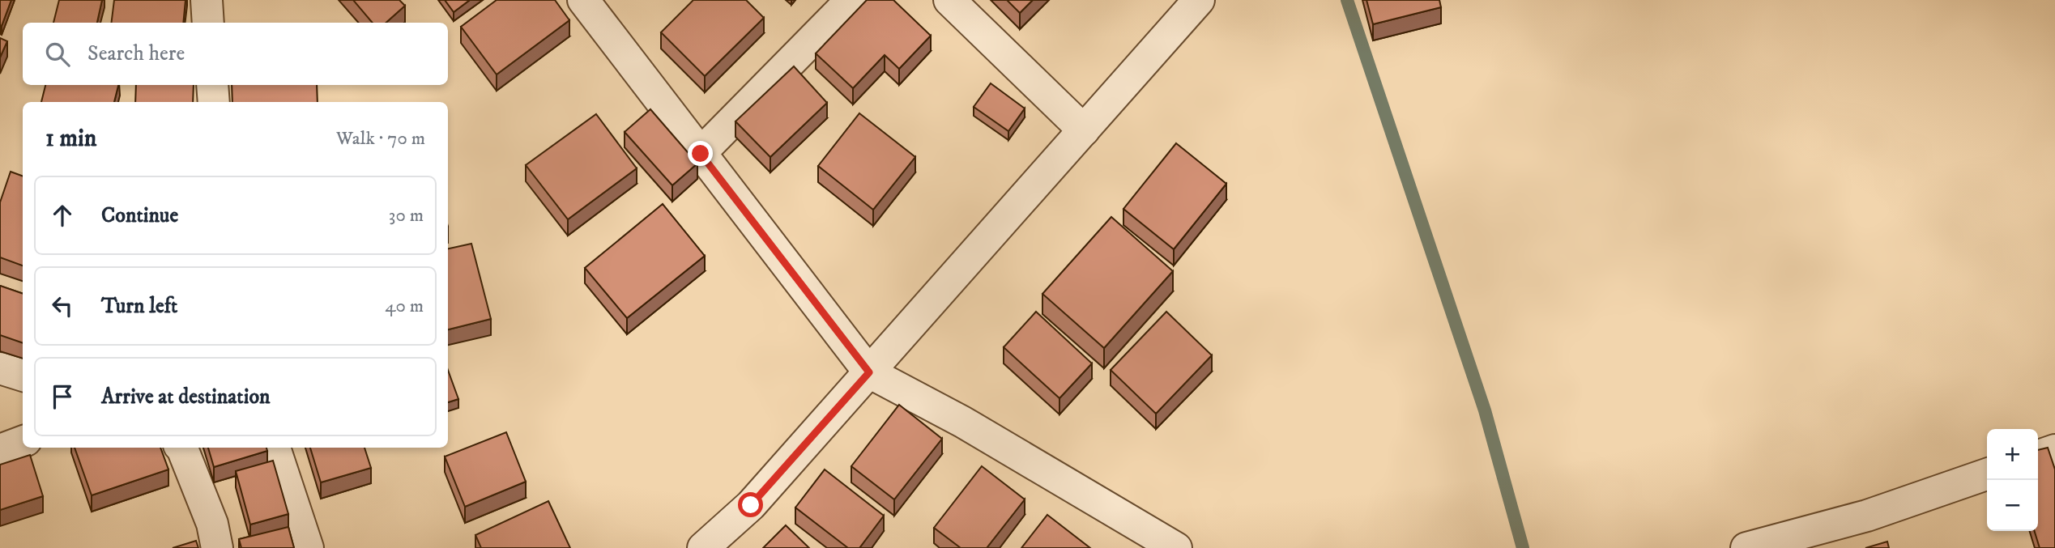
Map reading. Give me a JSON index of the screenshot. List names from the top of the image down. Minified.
{"page":{"search":"Search here","heading":["1 min","Walk · 70 m"],"list":[["Continue","30 m"],["Turn left","40 m"],"Arrive at destination"],"map_buttons":["+","−"]}}
